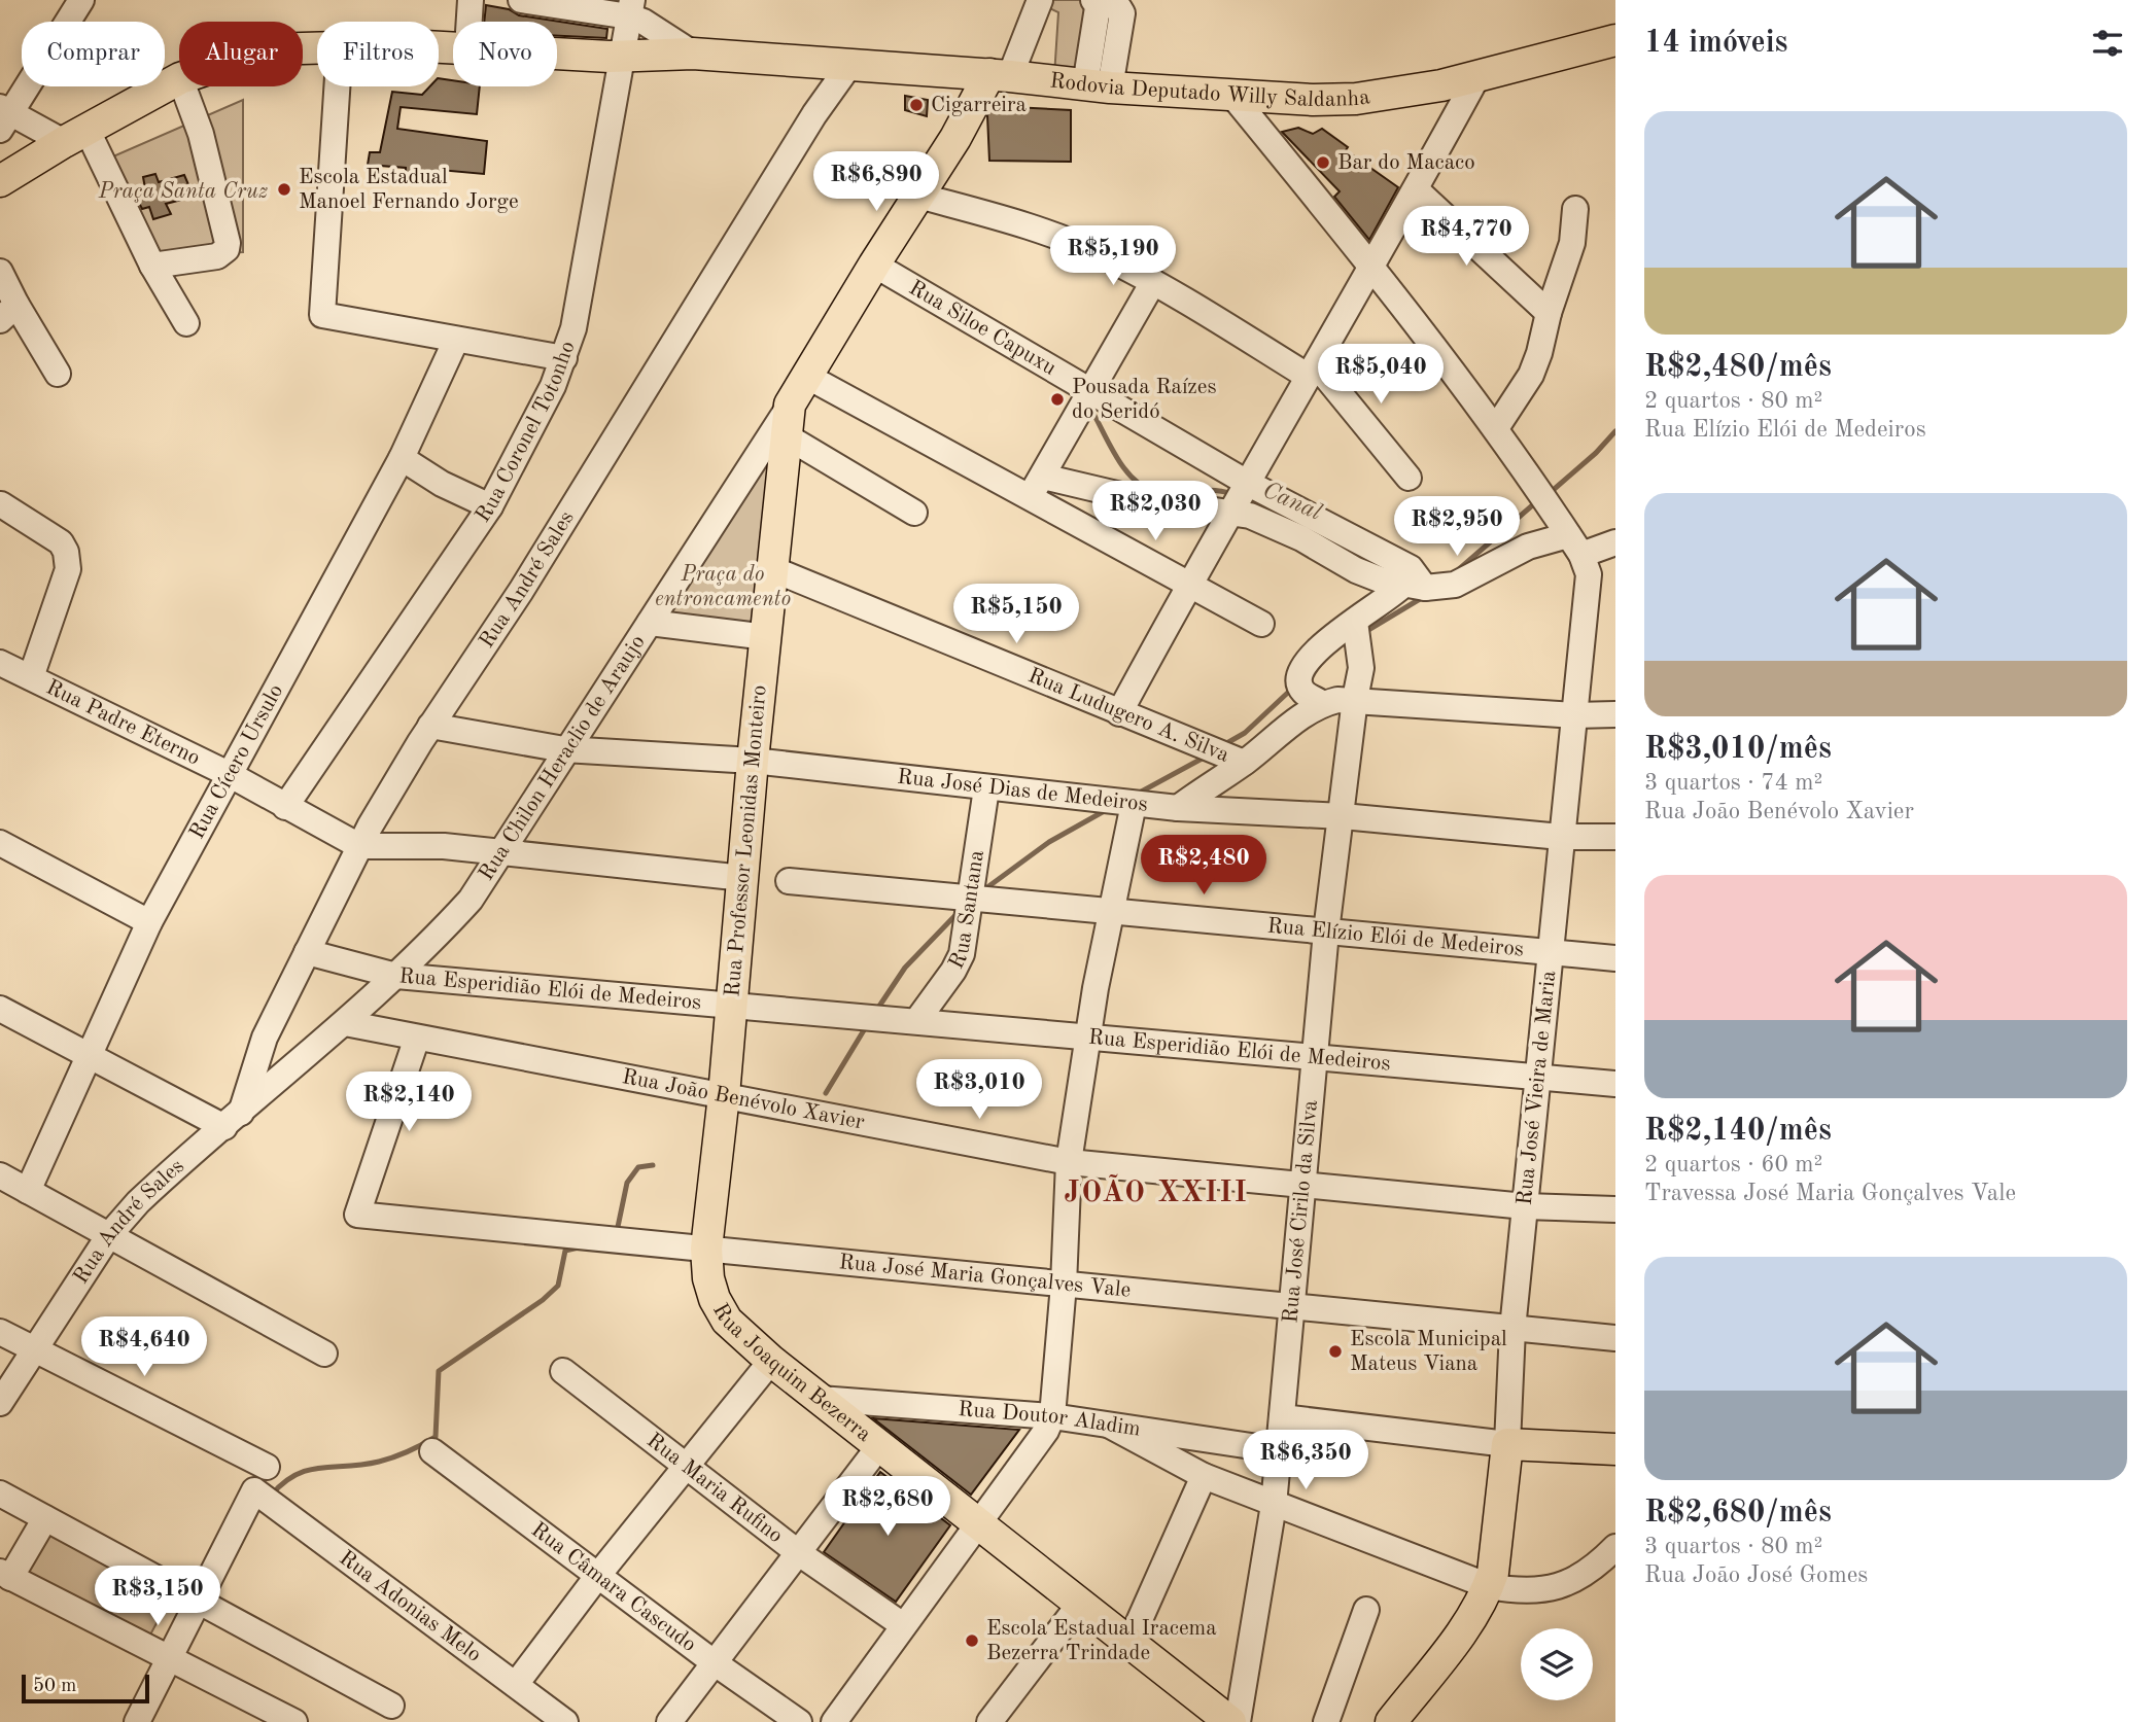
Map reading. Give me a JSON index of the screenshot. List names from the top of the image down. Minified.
{"streets":{"main road":["Rodovia Deputado Willy Saldanha","Rua Chilon Heraclio de Araujo","Rua Professor Leonidas Monteiro","Rua José Vieira de Maria","Rua Joaquim Bezerra"],"street":["Rua Siloe Capuxu","Rua Coronel Totonho","Rua André Sales","Rua Ludugero A. Silva","Rua Padre Eterno","Rua Cícero Ursulo","Rua José Dias de Medeiros","Rua Santana","Rua Elízio Elói de Medeiros","Rua Esperidião Elói de Medeiros","Rua João Benévolo Xavier","Rua José Cirilo da Silva","Rua José Maria Gonçalves Vale","Rua Doutor Aladim","Rua Maria Rufino","Rua Câmara Cascudo","Rua Adonias Melo"]},"crossings":[["Rodovia Deputado Willy Saldanha","Rua Coronel Totonho"],["Rodovia Deputado Willy Saldanha","Rua André Sales"],["Rodovia Deputado Willy Saldanha","Rua Chilon Heraclio de Araujo"],["Rua Siloe Capuxu","Rua Chilon Heraclio de Araujo"],["Rua Coronel Totonho","Rua Padre Eterno"],["Rua André Sales","Rua Padre Eterno"],["Rua André Sales","Rua Chilon Heraclio de Araujo"],["Rua André Sales","Rua José Dias de Medeiros"],["Rua André Sales","Rua Esperidião Elói de Medeiros"],["Rua Ludugero A. Silva","Rua Professor Leonidas Monteiro"],["Rua Padre Eterno","Rua Cícero Ursulo"],["Rua Chilon Heraclio de Araujo","Rua José Dias de Medeiros"],["Rua Chilon Heraclio de Araujo","Rua Professor Leonidas Monteiro"],["Rua Chilon Heraclio de Araujo","Rua Esperidião Elói de Medeiros"],["Rua Chilon Heraclio de Araujo","Rua João Benévolo Xavier"],["Rua José Dias de Medeiros","Rua Professor Leonidas Monteiro"],["Rua José Dias de Medeiros","Rua Santana"],["Rua José Dias de Medeiros","Rua José Vieira de Maria"],["Rua José Dias de Medeiros","Rua José Cirilo da Silva"],["Rua Professor Leonidas Monteiro","Rua Esperidião Elói de Medeiros"],["Rua Professor Leonidas Monteiro","Rua João Benévolo Xavier"],["Rua Professor Leonidas Monteiro","Rua José Maria Gonçalves Vale"],["Rua Professor Leonidas Monteiro","Rua Joaquim Bezerra"],["Rua Santana","Rua Elízio Elói de Medeiros"],["Rua Santana","Rua Esperidião Elói de Medeiros"],["Rua Elízio Elói de Medeiros","Rua José Vieira de Maria"],["Rua Elízio Elói de Medeiros","Rua José Cirilo da Silva"],["Rua Esperidião Elói de Medeiros","Rua José Vieira de Maria"],["Rua Esperidião Elói de Medeiros","Rua José Cirilo da Silva"],["Rua José Vieira de Maria","Rua João Benévolo Xavier"],["Rua José Vieira de Maria","Rua José Maria Gonçalves Vale"],["Rua João Benévolo Xavier","Rua José Cirilo da Silva"],["Rua João Benévolo Xavier","Rua José Maria Gonçalves Vale"],["Rua José Cirilo da Silva","Rua José Maria Gonçalves Vale"],["Rua José Cirilo da Silva","Rua Doutor Aladim"],["Rua José Maria Gonçalves Vale","Rua Joaquim Bezerra"],["Rua Joaquim Bezerra","Rua Doutor Aladim"]],"districts":["JOÃO XXIII"],"water":["Canal"],"parks":["Praça Santa Cruz","Praça do entroncamento"],"places":["Cigarreira","Bar do Macaco","Escola Estadual Manoel Fernando Jorge","Pousada Raízes do Seridó","Escola Municipal Mateus Viana","Escola Estadual Iracema Bezerra Trindade"],"scale_bar":"50 m","page":{"heading":"14 imóveis","chip":["Comprar","Alugar","Filtros","Novo"],"list":[{"name":"R$2,480/mês","note":"2 quartos · 80 m² · Rua Elízio Elói de Medeiros"},{"name":"R$3,010/mês","note":"3 quartos · 74 m² · Rua João Benévolo Xavier"},{"name":"R$2,140/mês","note":"2 quartos · 60 m² · Travessa José Maria Gonçalves Vale"},{"name":"R$2,680/mês","note":"3 quartos · 80 m² · Rua João José Gomes"}],"price":["R$6,890","R$4,770","R$5,190","R$5,040","R$2,030","R$2,950","R$5,150","R$2,480","R$3,010","R$2,140","R$4,640","R$6,350","R$2,680","R$3,150"],"scale":"50 m"}}
